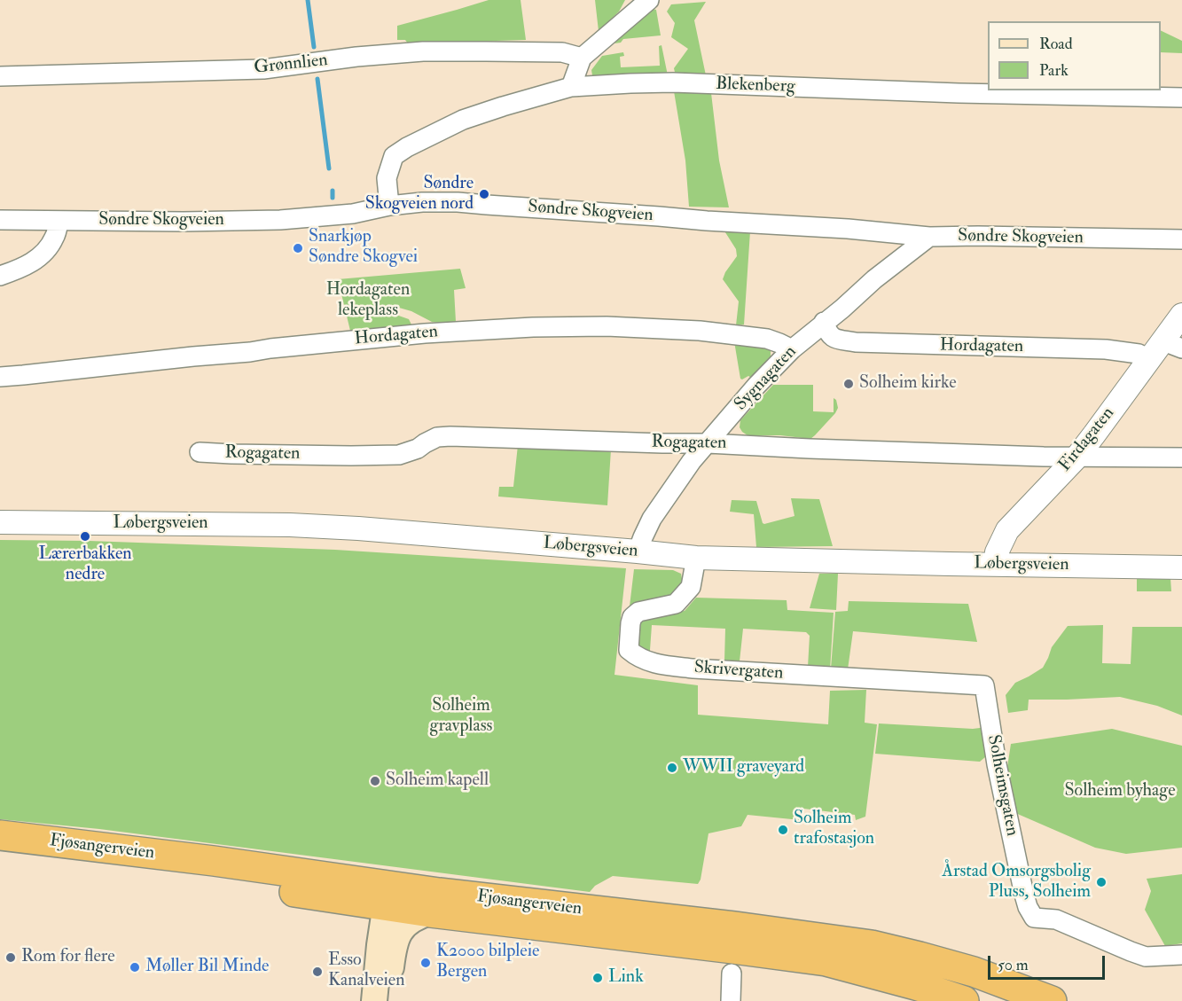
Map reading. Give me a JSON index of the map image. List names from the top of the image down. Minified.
{"streets":{"highway":["Fjøsangerveien"],"street":["Grønnlien","Blekenberg","Søndre Skogveien","Hordagaten","Sygnagaten","Firdagaten","Rogagaten","Løbergsveien","Skrivergaten","Solheimsgaten"]},"crossings":[["Blekenberg","Søndre Skogveien"],["Søndre Skogveien","Sygnagaten"],["Hordagaten","Sygnagaten"],["Hordagaten","Firdagaten"],["Sygnagaten","Rogagaten"],["Sygnagaten","Løbergsveien"],["Firdagaten","Rogagaten"],["Firdagaten","Løbergsveien"],["Løbergsveien","Skrivergaten"],["Skrivergaten","Solheimsgaten"]],"parks":["Hordagaten lekeplass","Solheim gravplass","Solheim byhage"],"places":["Søndre Skogveien nord","Snarkjøp Søndre Skogvei","Solheim kirke","Lærerbakken nedre","WWII graveyard","Solheim kapell","Solheim trafostasjon","Årstad Omsorgsbolig Pluss, Solheim","Rom for flere","K2000 bilpleie Bergen","Møller Bil Minde","Esso Kanalveien","Link"],"legend":["Road","Park"],"scale_bar":"50 m"}
